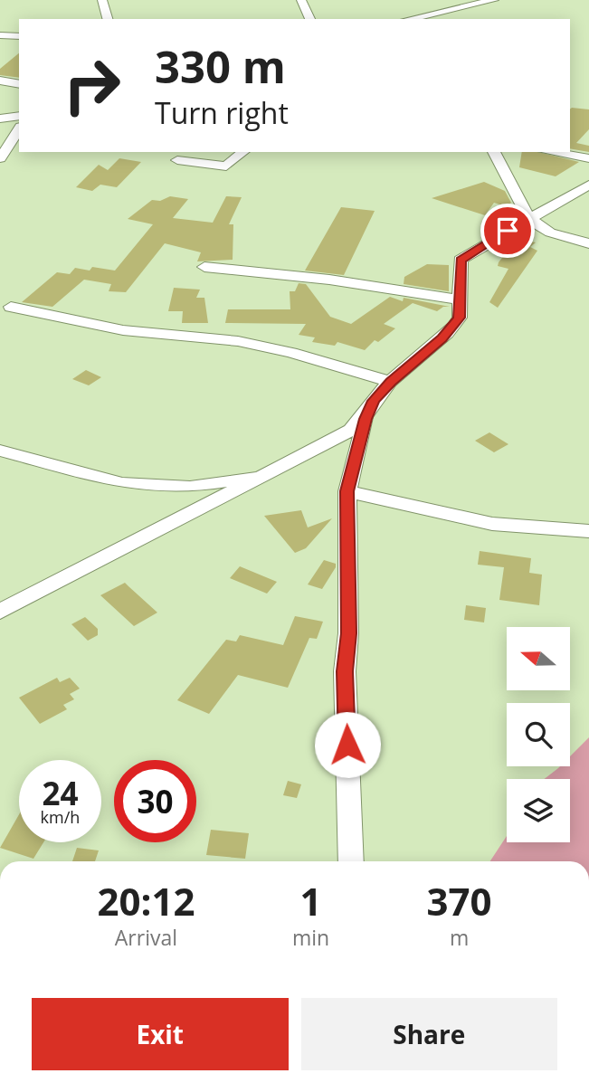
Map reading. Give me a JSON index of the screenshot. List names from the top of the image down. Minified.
{"north":"left","page":{"turn":["330 m","Turn right"],"speed":"24 km/h","limit":"30","eta":["20:12","Arrival","1","min","370","m"],"buttons":["Exit","Share"]}}
